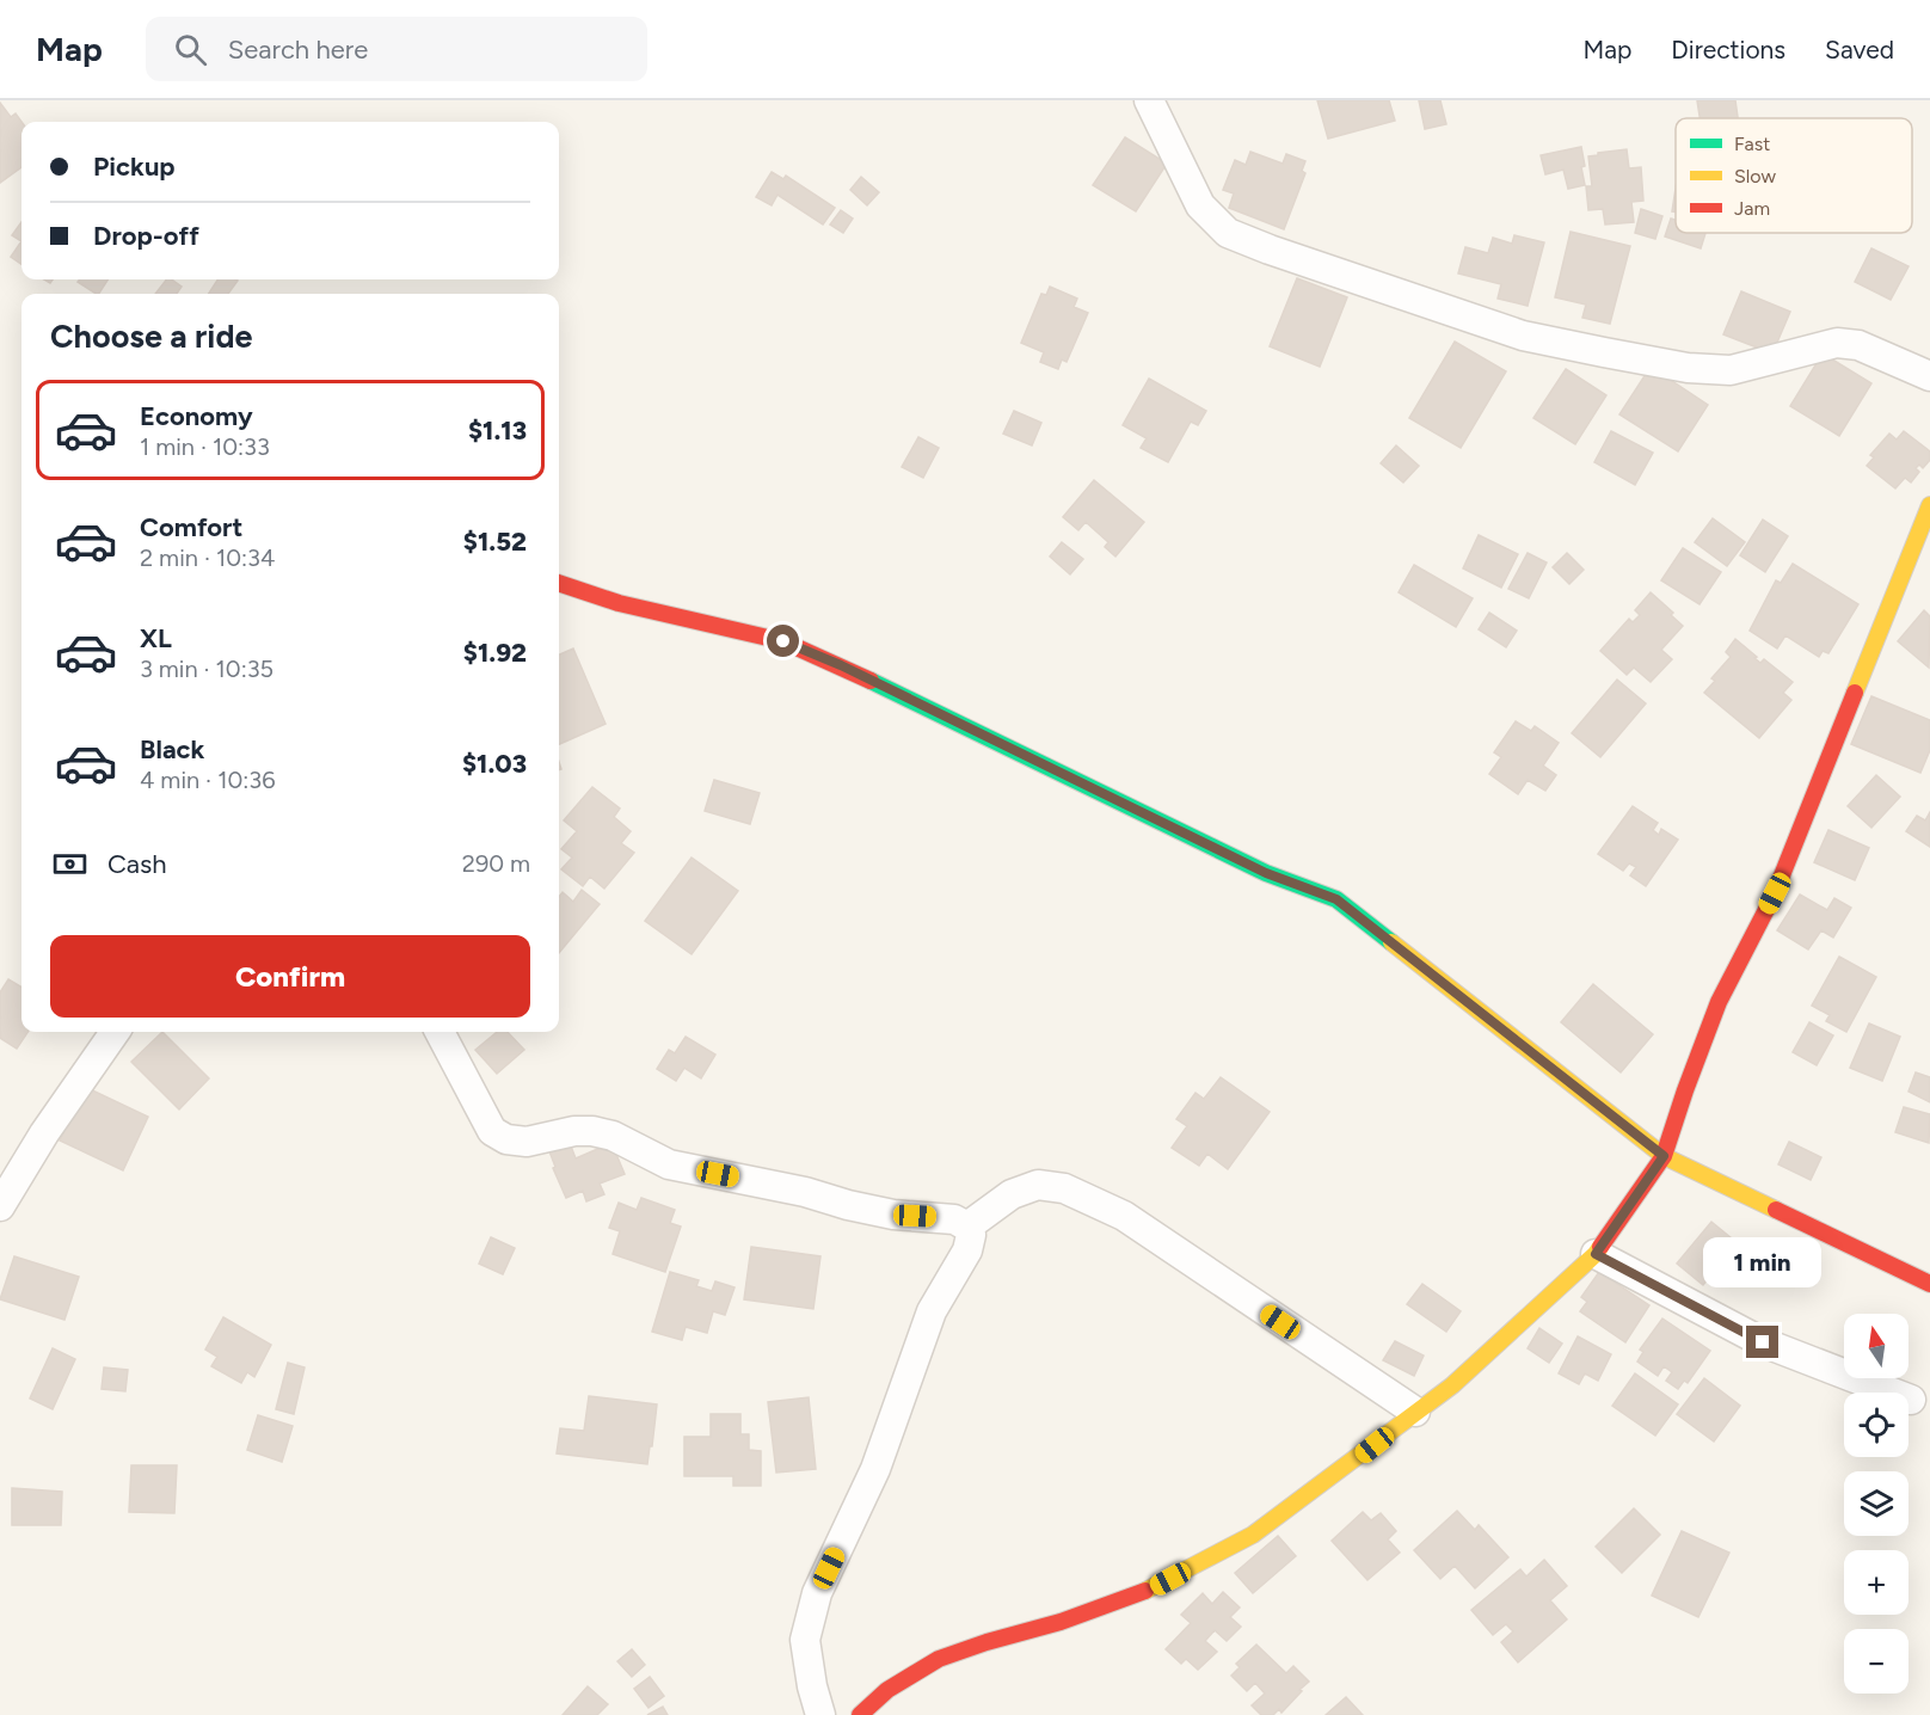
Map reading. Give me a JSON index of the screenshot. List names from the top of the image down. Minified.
{"legend":["Fast","Slow","Jam"],"north":"top","page":{"header":"Map","search":"Search here","nav":["Map","Directions","Saved"],"banner":["Pickup","Drop-off"],"heading":"Choose a ride","list":[{"name":"Economy","note":"1 min · 10:33","value":"$1.13"},{"name":"Comfort","note":"2 min · 10:34","value":"$1.52"},{"name":"XL","note":"3 min · 10:35","value":"$1.92"},{"name":"Black","note":"4 min · 10:36","value":"$1.03"}],"pay":["Cash","290 m"],"buttons":"Confirm","bubble":"1 min","map_buttons":["+","−"]}}
